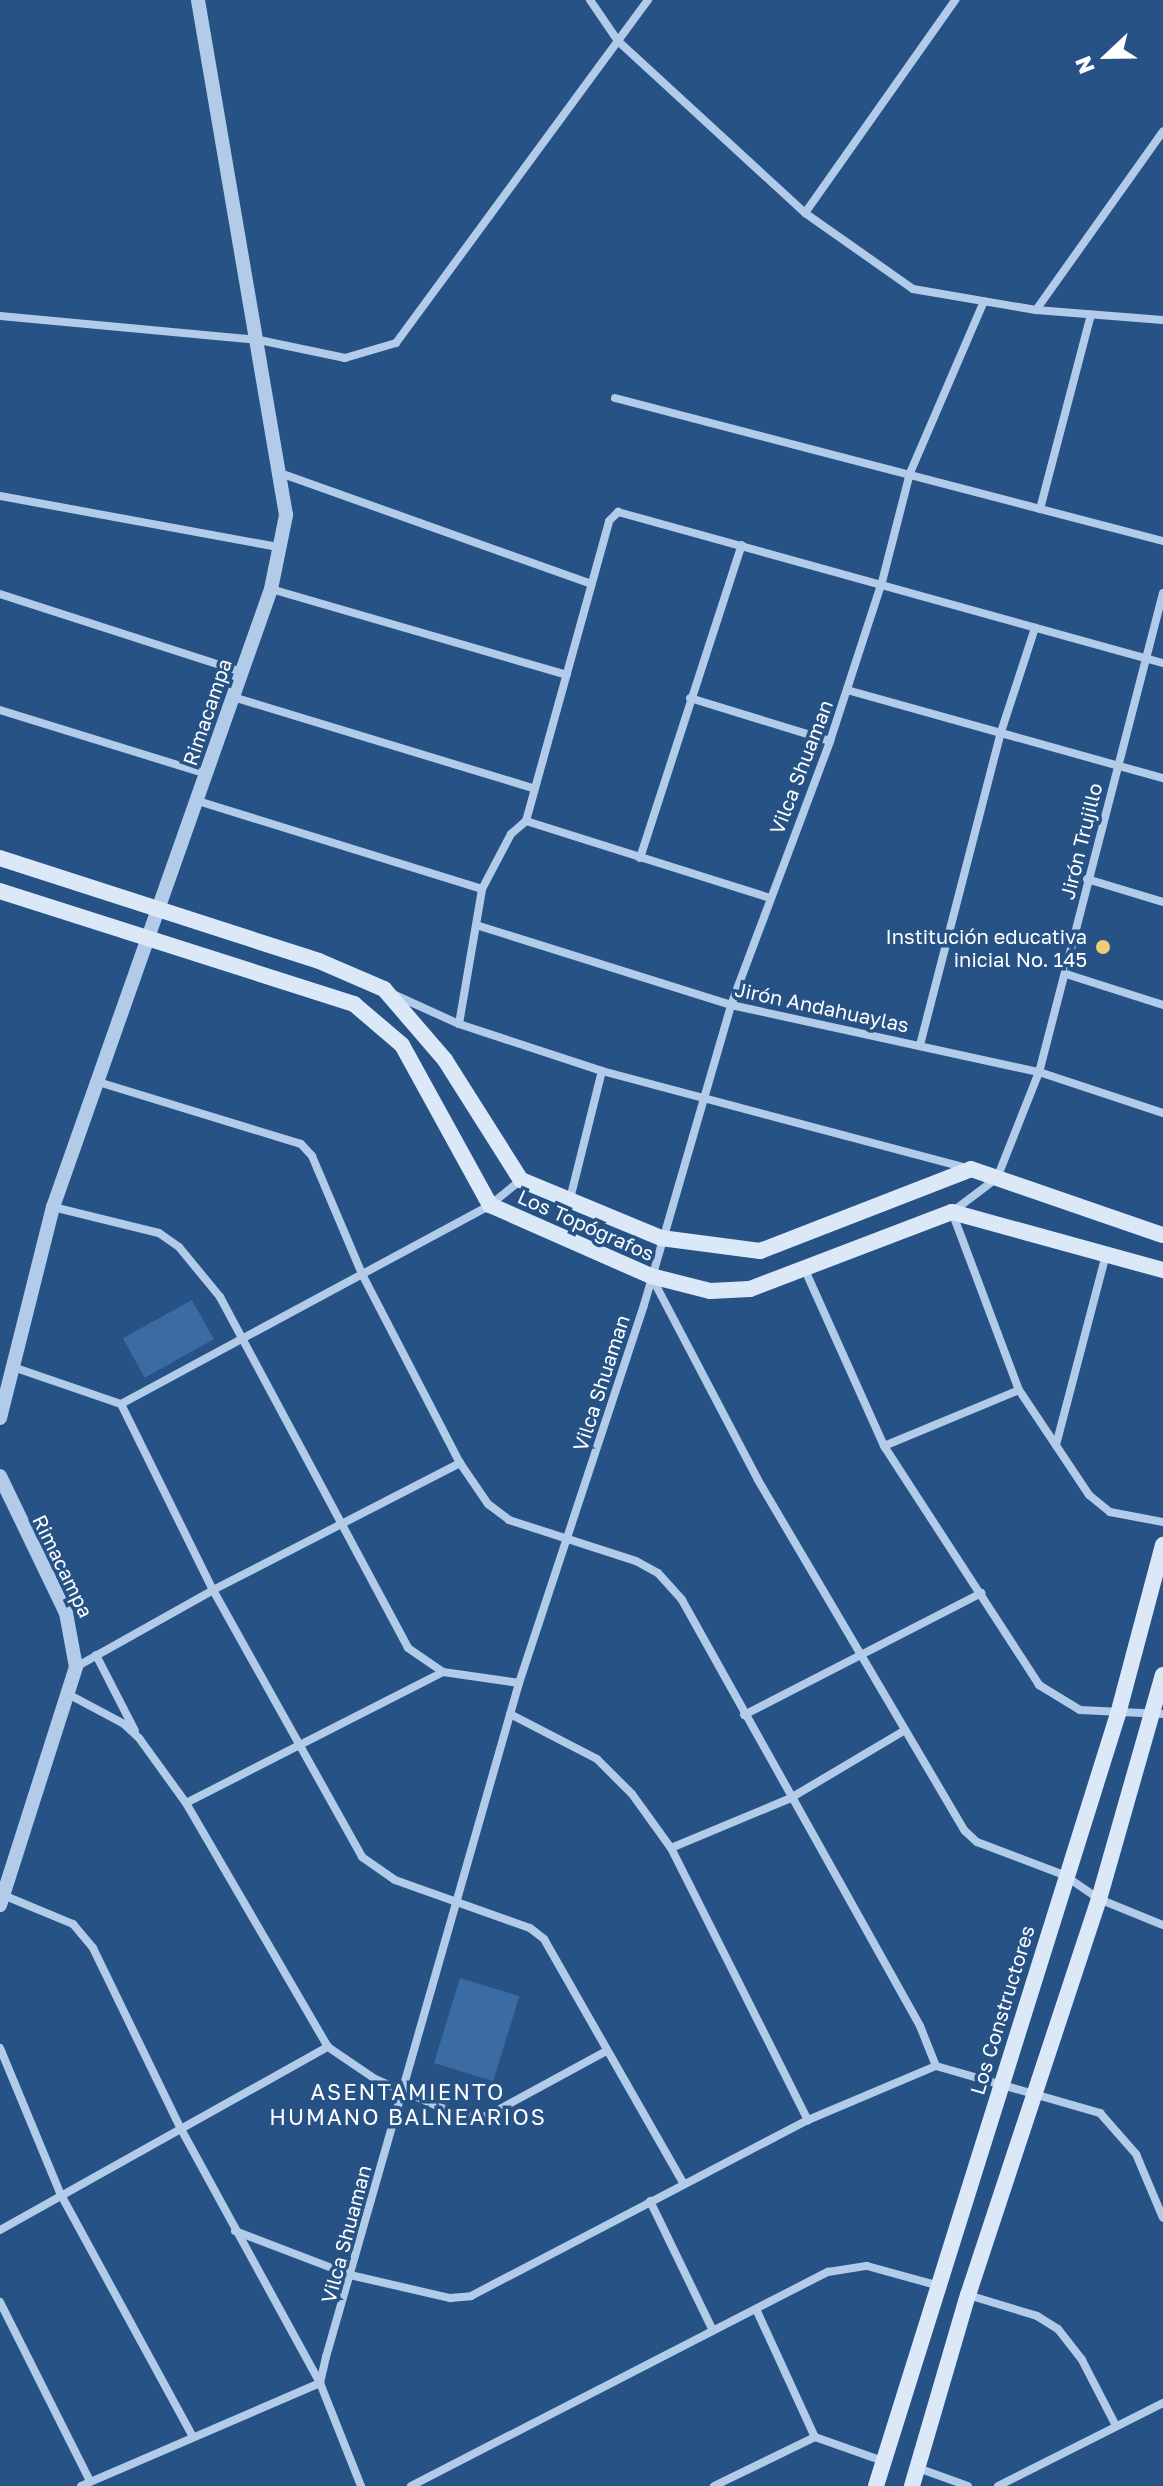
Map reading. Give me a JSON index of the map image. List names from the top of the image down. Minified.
{"streets":{"main road":["Los Topógrafos","Los Constructores"],"street":["Rimacampa","Vilca Shuaman","Jirón Trujillo","Jirón Andahuaylas"]},"crossings":[["Rimacampa","Los Topógrafos"],["Vilca Shuaman","Jirón Andahuaylas"],["Vilca Shuaman","Los Topógrafos"],["Jirón Trujillo","Jirón Andahuaylas"]],"districts":["ASENTAMIENTO HUMANO BALNEARIOS"],"places":["Institución educativa inicial No. 145"],"north":"left"}
